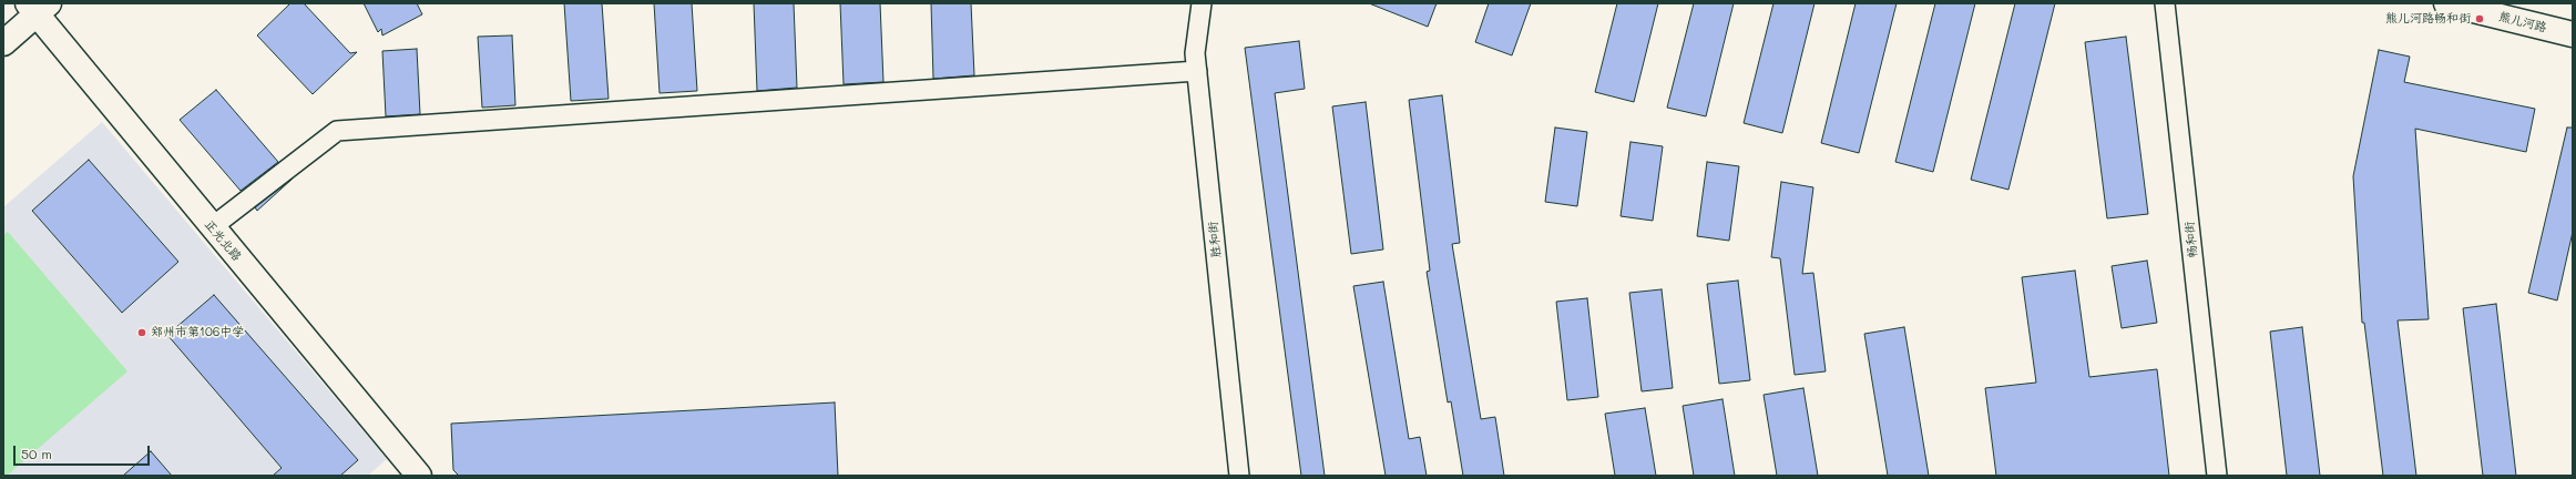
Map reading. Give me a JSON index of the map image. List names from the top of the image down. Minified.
{"streets":{"street":["熊儿河路","胜和街","畅和街","正光北路"]},"places":["熊儿河路畅和街","郑州市第106中学"],"scale_bar":"50 m"}
